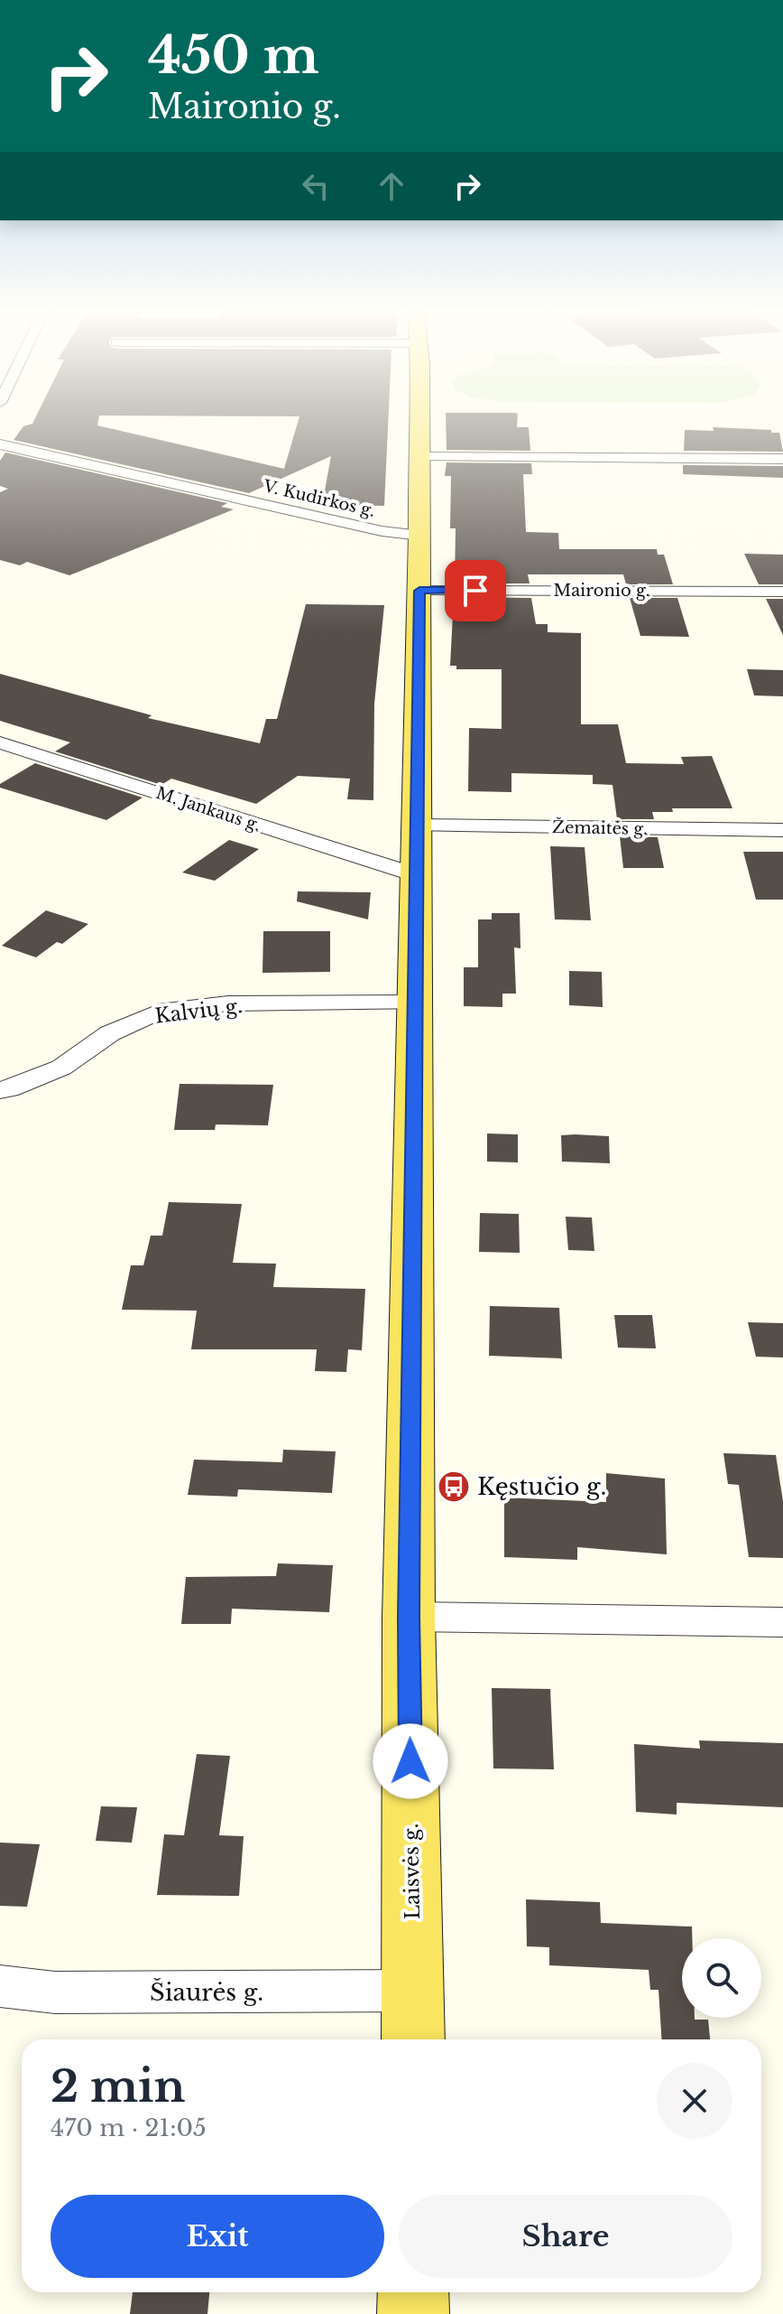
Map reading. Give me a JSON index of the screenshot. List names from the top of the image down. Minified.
{"streets":{"main road":["Laisvės g."],"street":["V. Kudirkos g.","Maironio g.","M. Jankaus g.","Žemaitės g.","Kalvių g.","Šiaurės g."]},"crossings":[["V. Kudirkos g.","Laisvės g."],["Maironio g.","Laisvės g."],["M. Jankaus g.","Laisvės g."],["Žemaitės g.","Laisvės g."],["Kalvių g.","Laisvės g."],["Laisvės g.","Šiaurės g."]],"places":{"bus stop":["Kęstučio g."]},"page":{"turn":["450 m","Maironio g."],"heading":["2 min","470 m · 21:05"],"buttons":["Exit","Share"]}}
